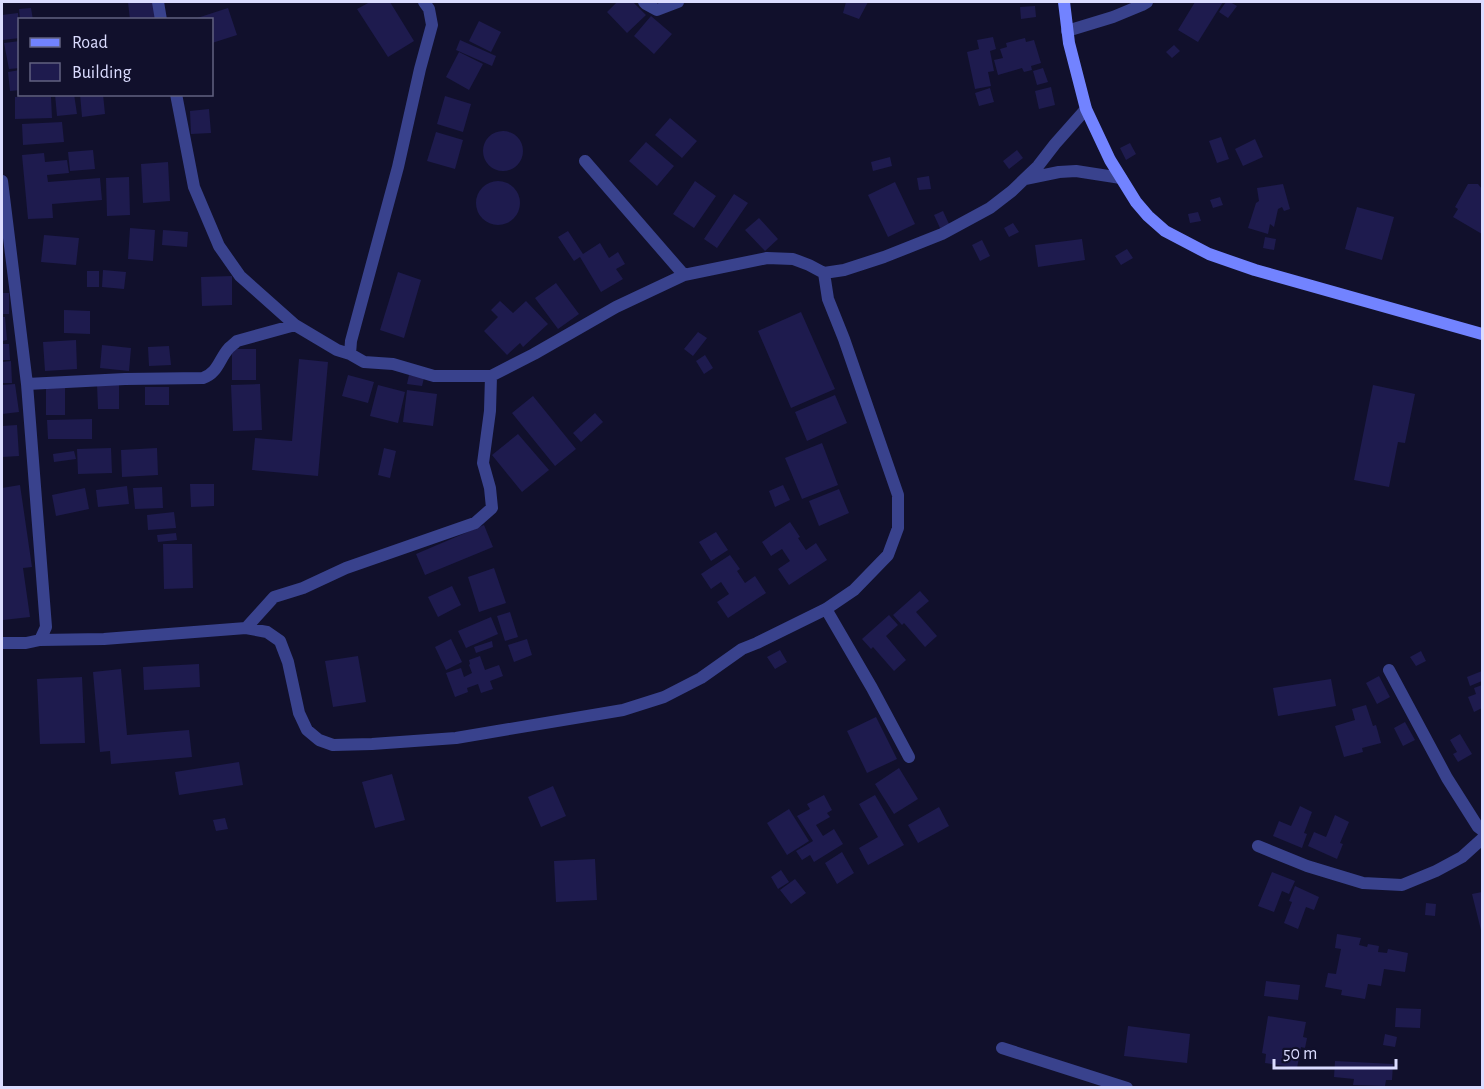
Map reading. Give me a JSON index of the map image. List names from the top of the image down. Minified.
{"legend":["Road","Building"],"scale_bar":"50 m"}
